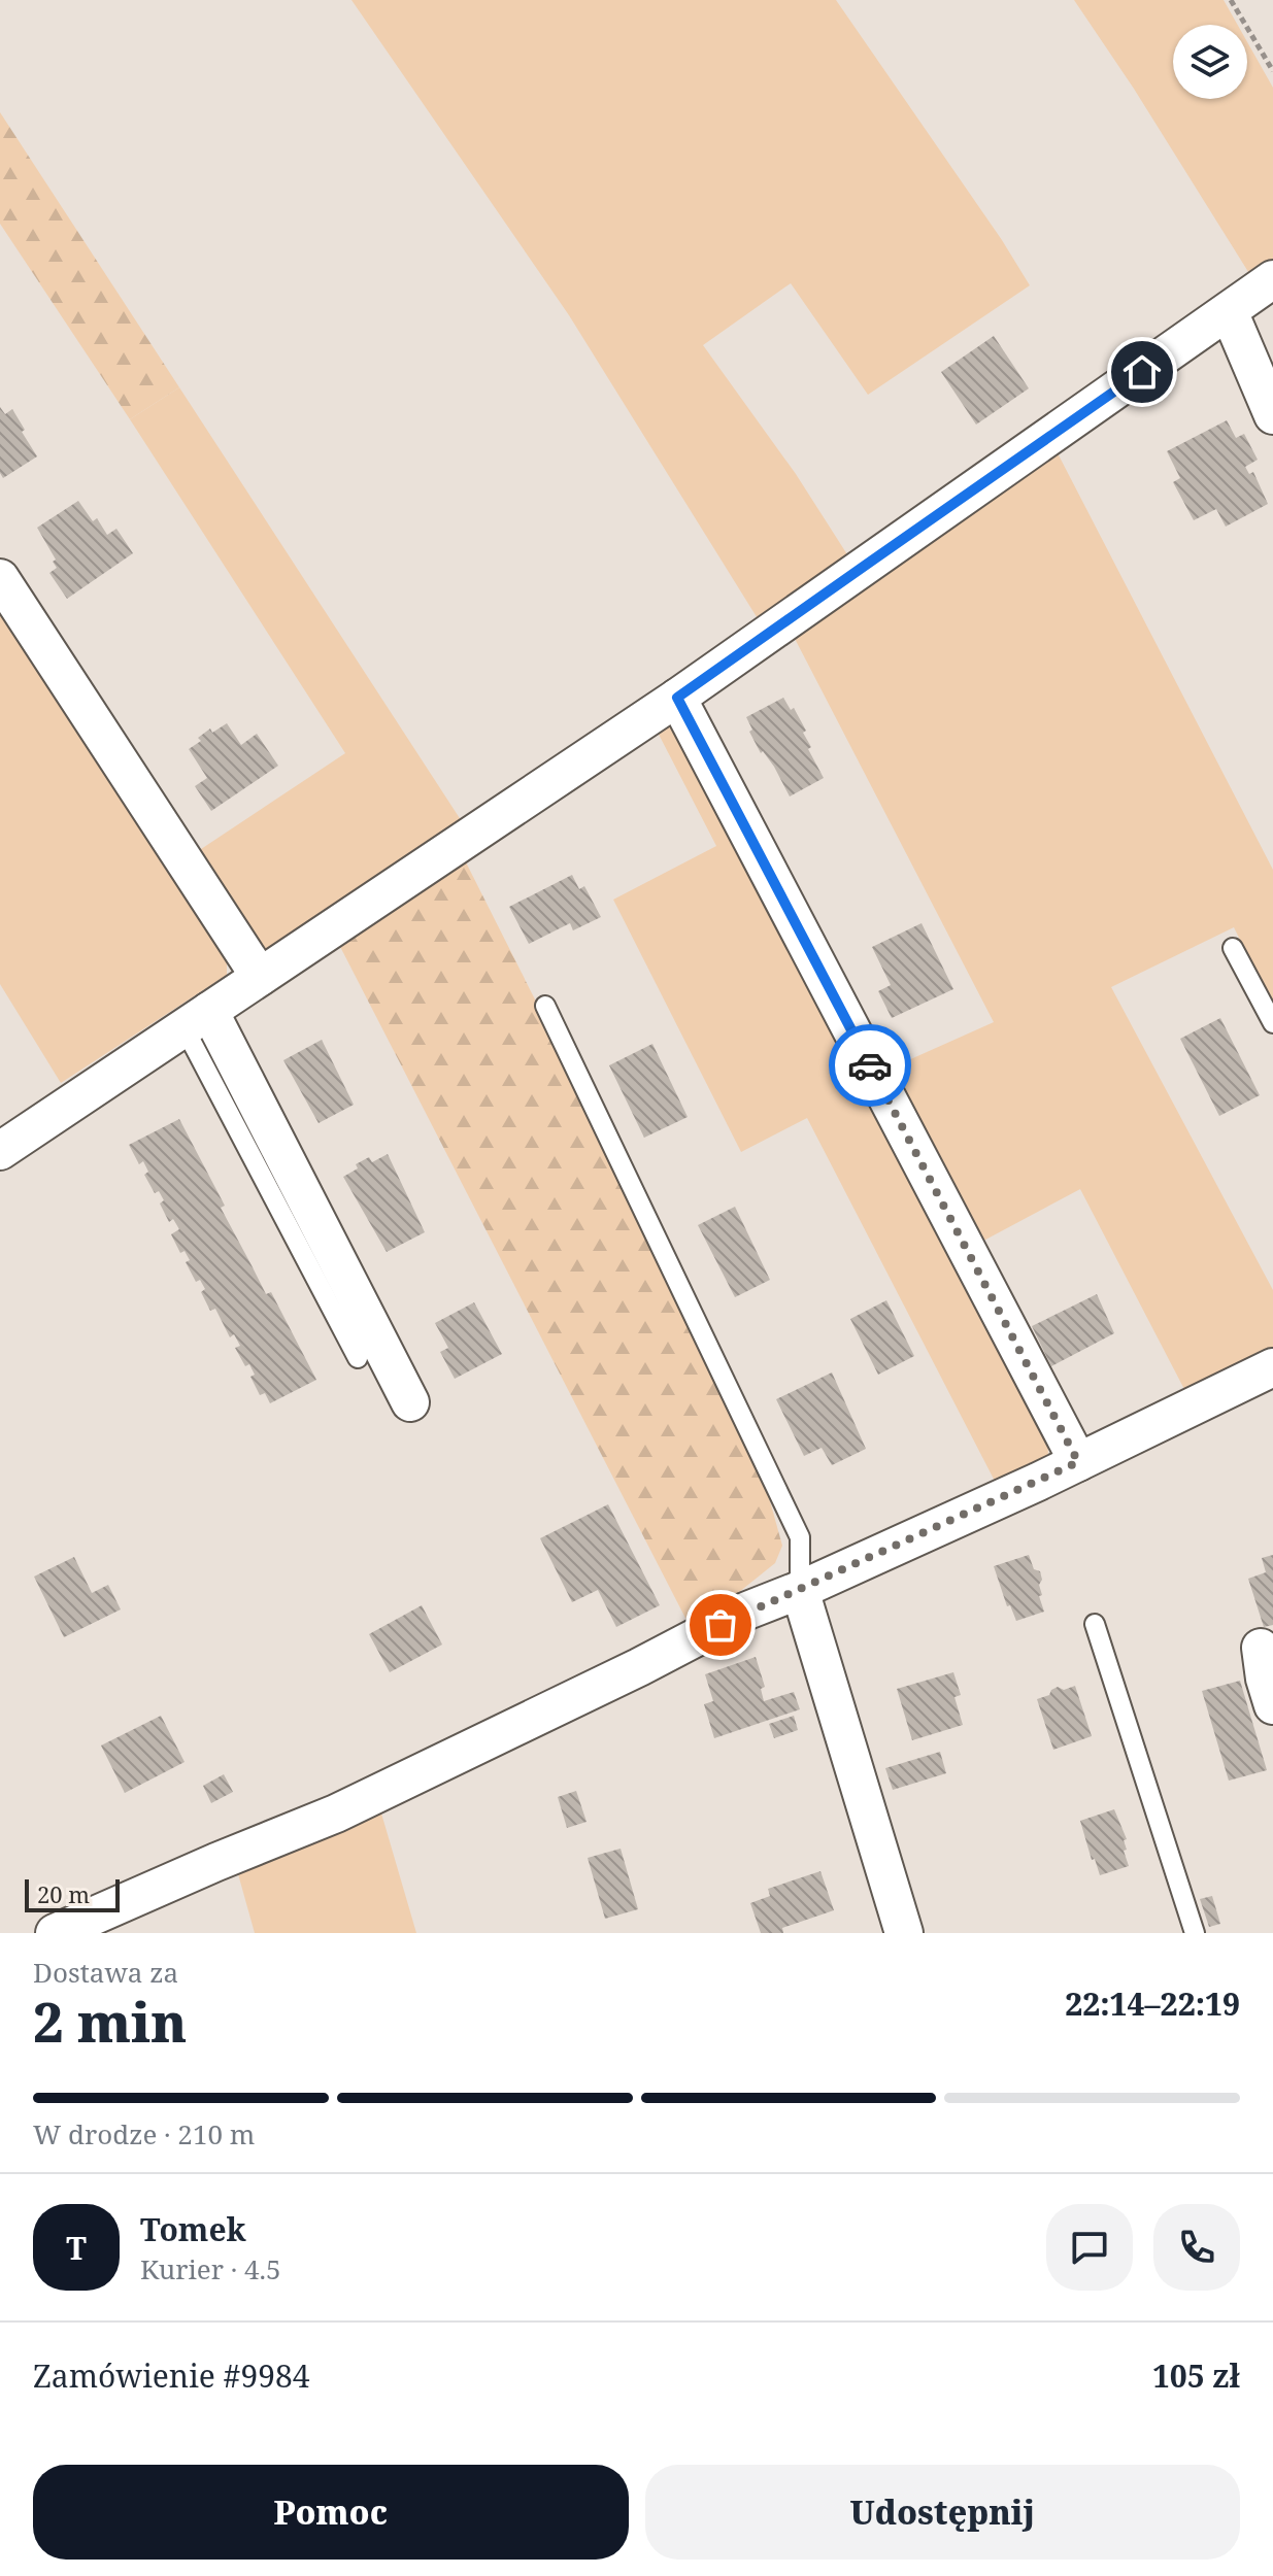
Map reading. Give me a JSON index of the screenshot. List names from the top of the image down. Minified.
{"scale_bar":"20 m","page":{"scale":"20 m","heading":["2 min","Dostawa za","22:14–22:19"],"panel":["Tomek","Kurier · 4.5","Zamówienie #9984","105 zł"],"bar":"W drodze · 210 m","round":"T","buttons":["Pomoc","Udostępnij"]}}
